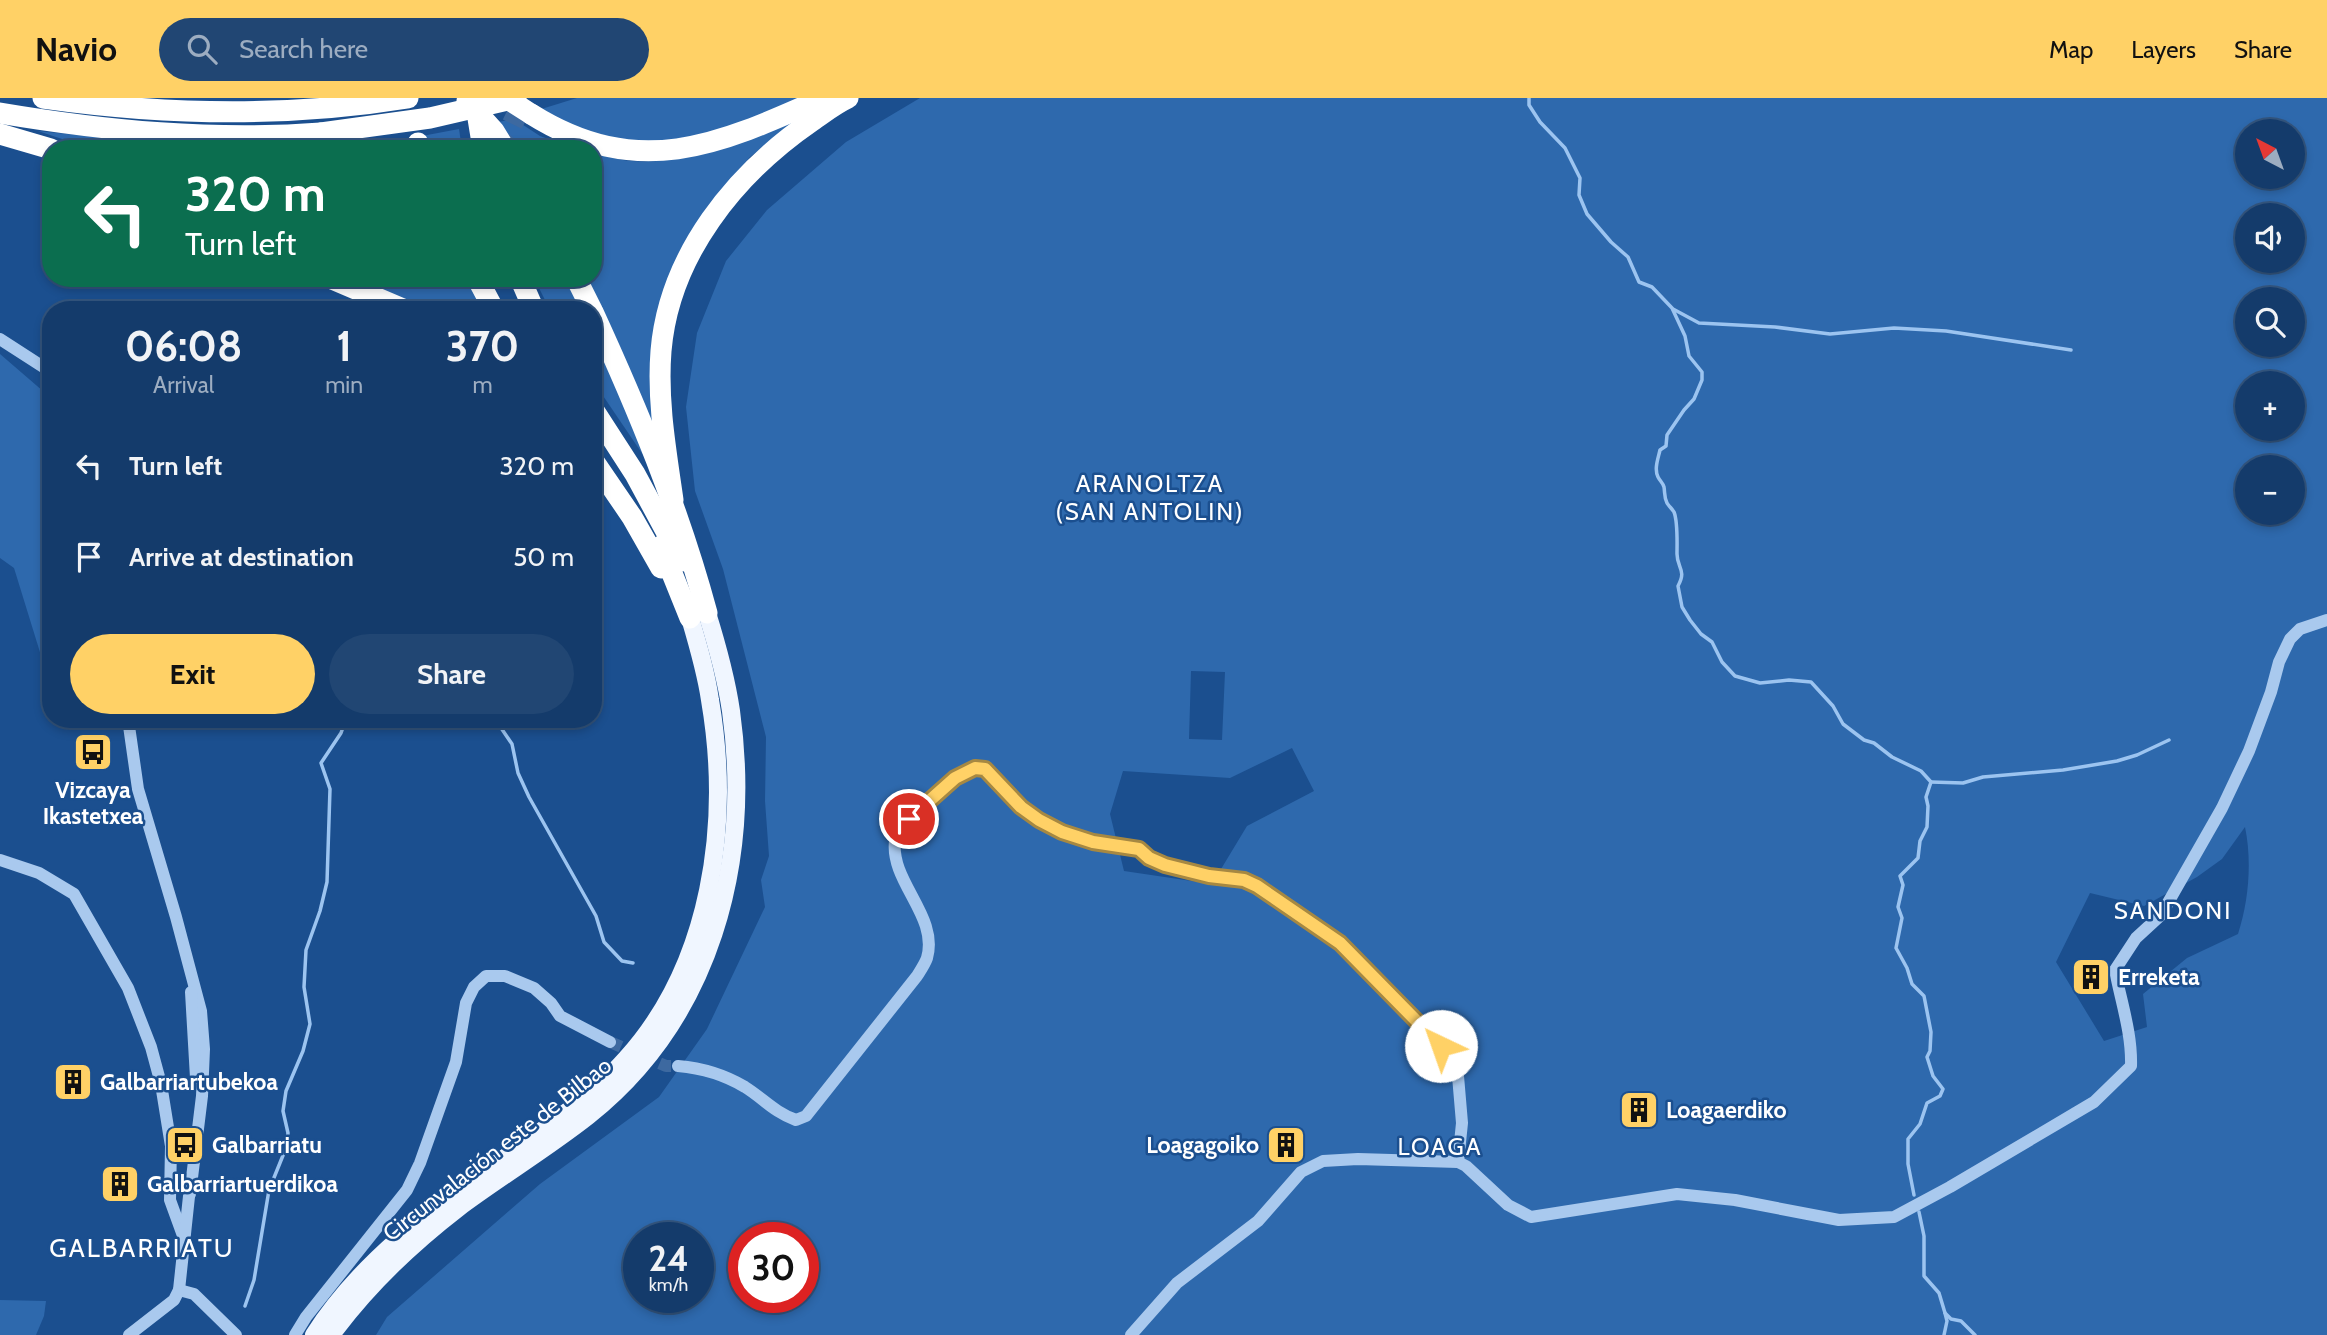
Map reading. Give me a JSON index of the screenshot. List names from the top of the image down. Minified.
{"streets":{"highway":["Circunvalación este de Bilbao"]},"districts":["ARANOLTZA (SAN ANTOLIN)","SANDONI","LOAGA","GALBARRIATU"],"places":{"bus stop":["Vizcaya Ikastetxea","Galbarriatu"],"building":["Erreketa","Galbarriartubekoa","Loagaerdiko","Loagagoiko","Galbarriartuerdikoa"]},"north":"top left","page":{"header":"Navio","search":"Search here","nav":["Map","Layers","Share"],"map_buttons":["+","−"],"turn":["320 m","Turn left"],"eta":["06:08","Arrival","1","min","370","m"],"list":[{"name":"Turn left","value":"320 m"},{"name":"Arrive at destination","value":"50 m"}],"buttons":["Exit","Share"],"speed":"24 km/h","limit":"30"}}
